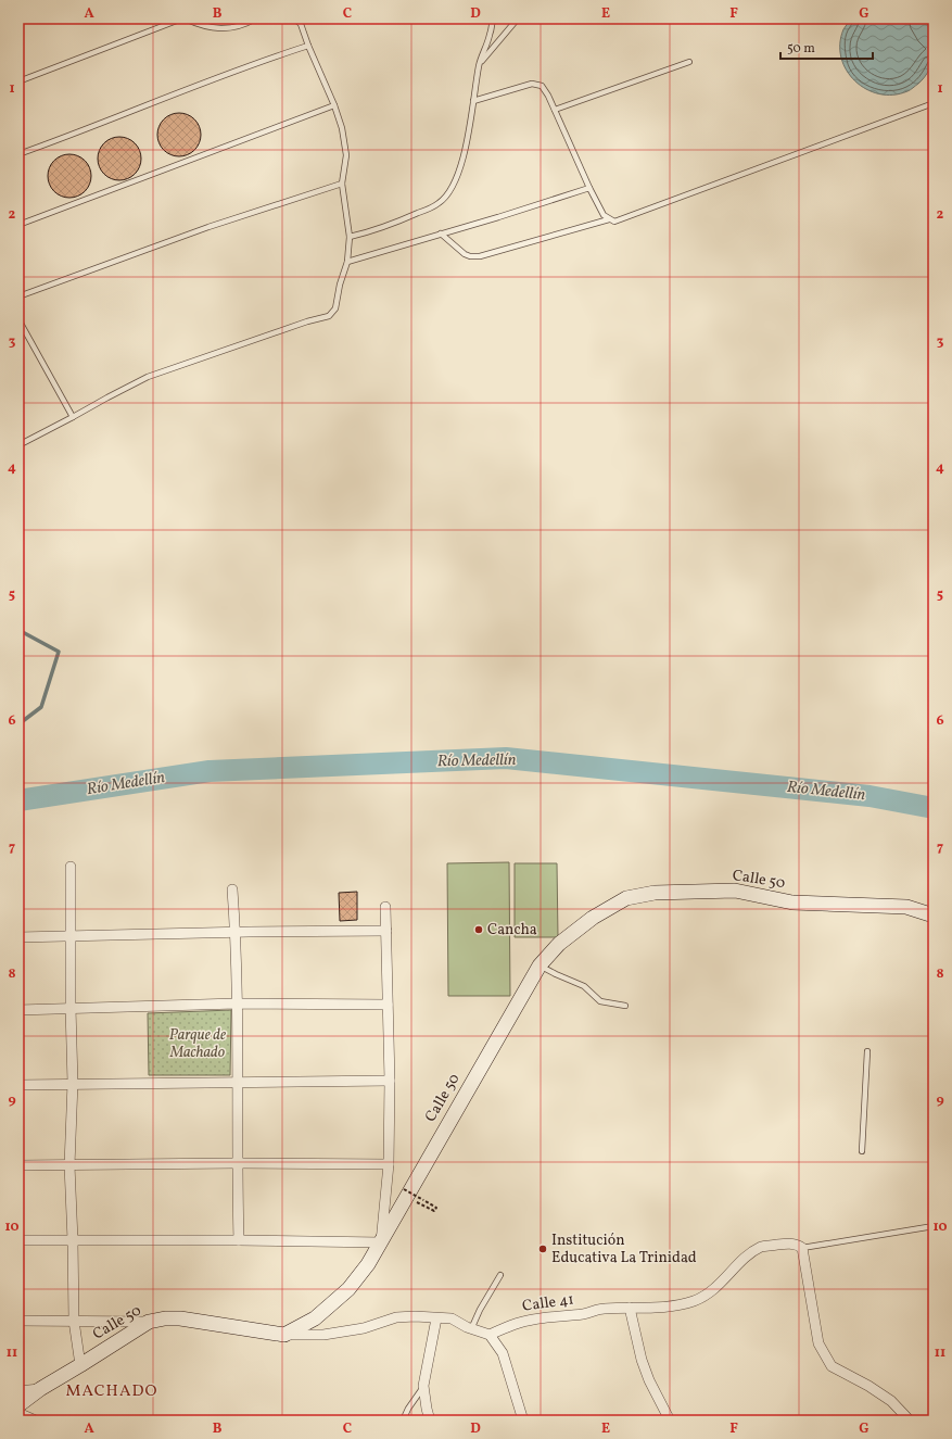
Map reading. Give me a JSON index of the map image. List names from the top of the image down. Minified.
{"streets":{"main road":["Calle 50"],"street":["Calle 41"]},"districts":["MACHADO"],"water":["Río Medellín"],"parks":["Parque de Machado"],"places":["Cancha","Institución Educativa La Trinidad"],"scale_bar":"50 m","grid":{"columns":["A","B","C","D","E","F","G"],"rows":["1","2","3","4","5","6","7","8","9","10","11"]}}
